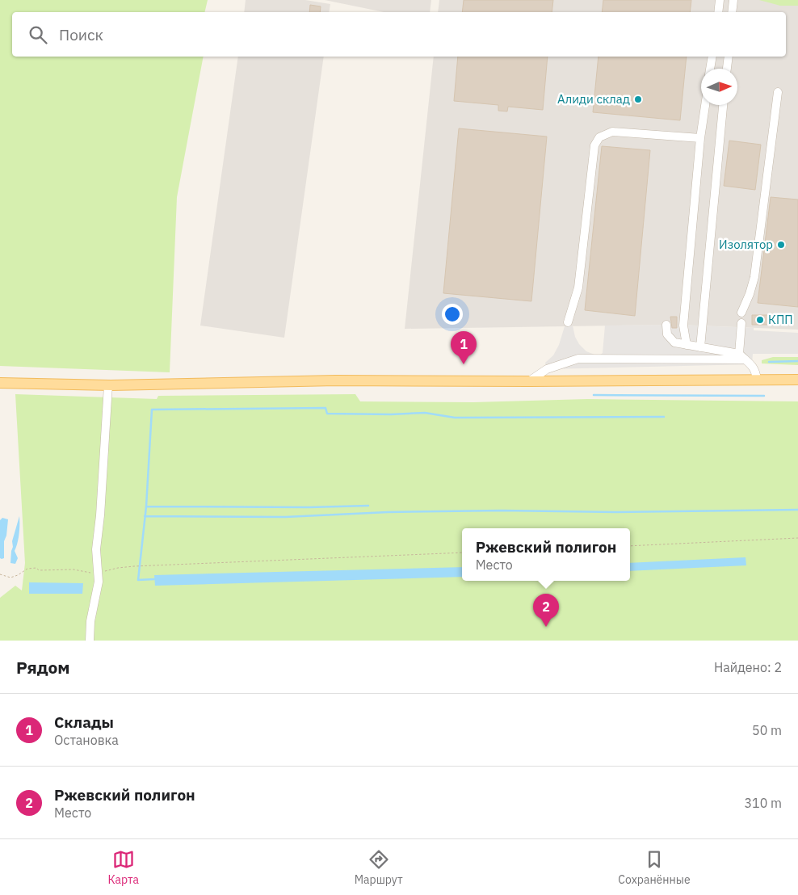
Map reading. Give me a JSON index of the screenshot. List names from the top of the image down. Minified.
{"places":["Алиди склад","Изолятор","КПП"],"north":"right","page":{"search":"Поиск","pins":["1","2"],"popup":["Ржевский полигон","Место"],"heading":["Рядом","Найдено: 2"],"list":[{"mark":"1","name":"Склады","note":"Остановка","value":"50 m"},{"mark":"2","name":"Ржевский полигон","note":"Место","value":"310 m"}],"nav":["Карта","Маршрут","Сохранённые"]}}
